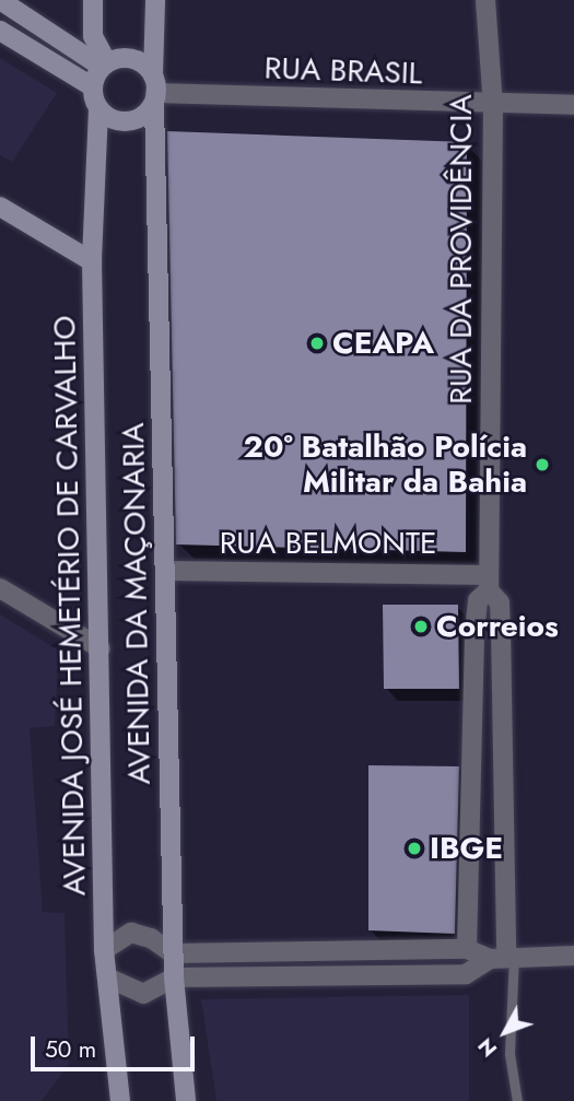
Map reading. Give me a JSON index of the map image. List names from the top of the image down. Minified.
{"streets":{"street":["RUA BRASIL","RUA DA PROVIDÊNCIA","RUA BELMONTE","AVENIDA DA MAÇONARIA","AVENIDA JOSÉ HEMETÉRIO DE CARVALHO"]},"crossings":[["RUA BRASIL","RUA DA PROVIDÊNCIA"],["RUA BRASIL","AVENIDA DA MAÇONARIA"],["RUA BRASIL","AVENIDA JOSÉ HEMETÉRIO DE CARVALHO"],["RUA DA PROVIDÊNCIA","RUA BELMONTE"],["RUA BELMONTE","AVENIDA DA MAÇONARIA"],["AVENIDA DA MAÇONARIA","AVENIDA JOSÉ HEMETÉRIO DE CARVALHO"]],"places":["CEAPA","20º Batalhão Polícia Militar da Bahia","Correios","IBGE"],"scale_bar":"50 m","north":"bottom left"}
